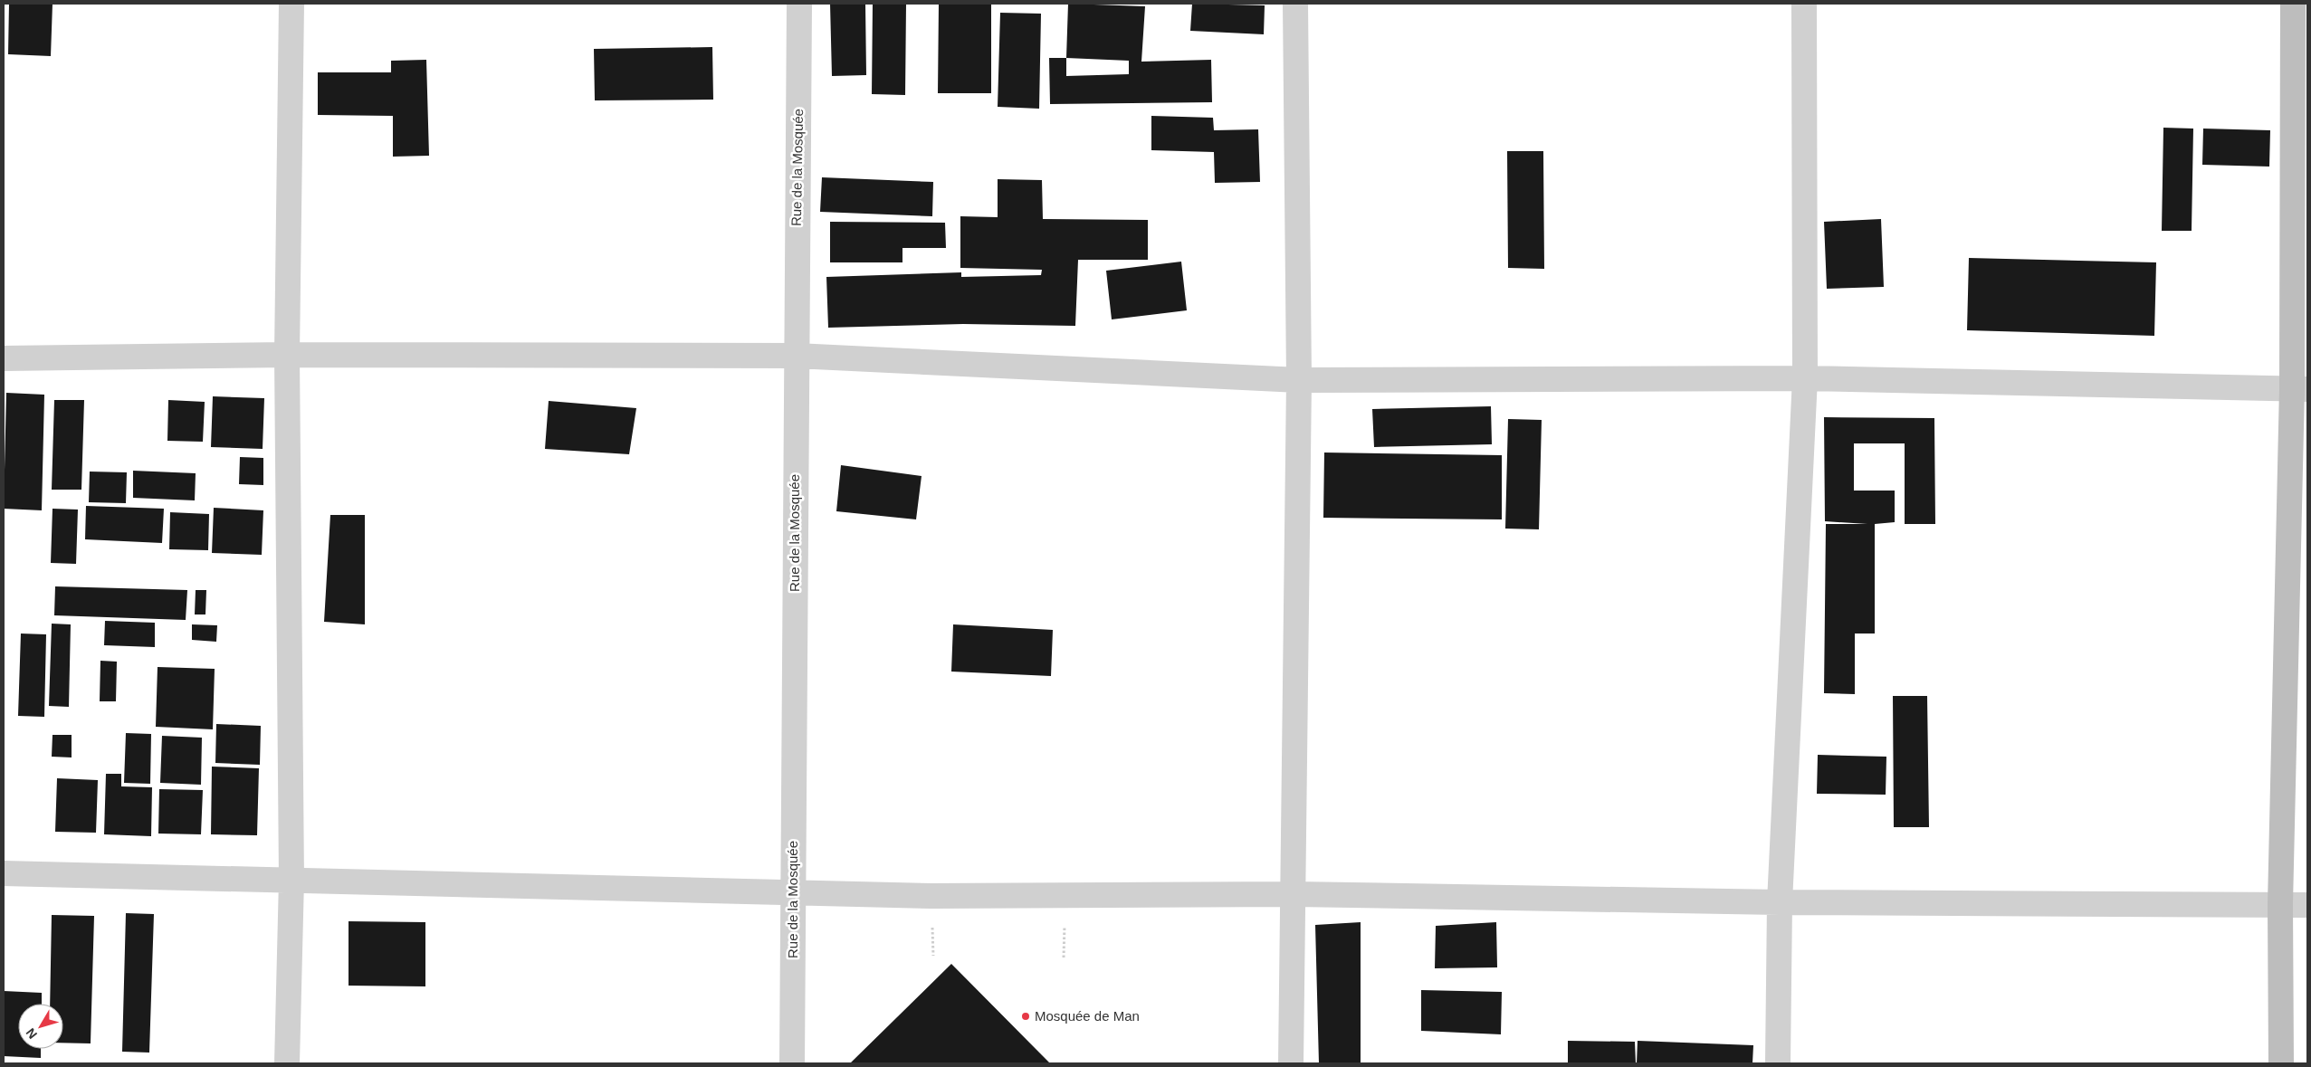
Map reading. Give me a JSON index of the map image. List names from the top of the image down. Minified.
{"streets":{"street":["Rue de la Mosquée"]},"places":["Mosquée de Man"],"north":"bottom left"}
